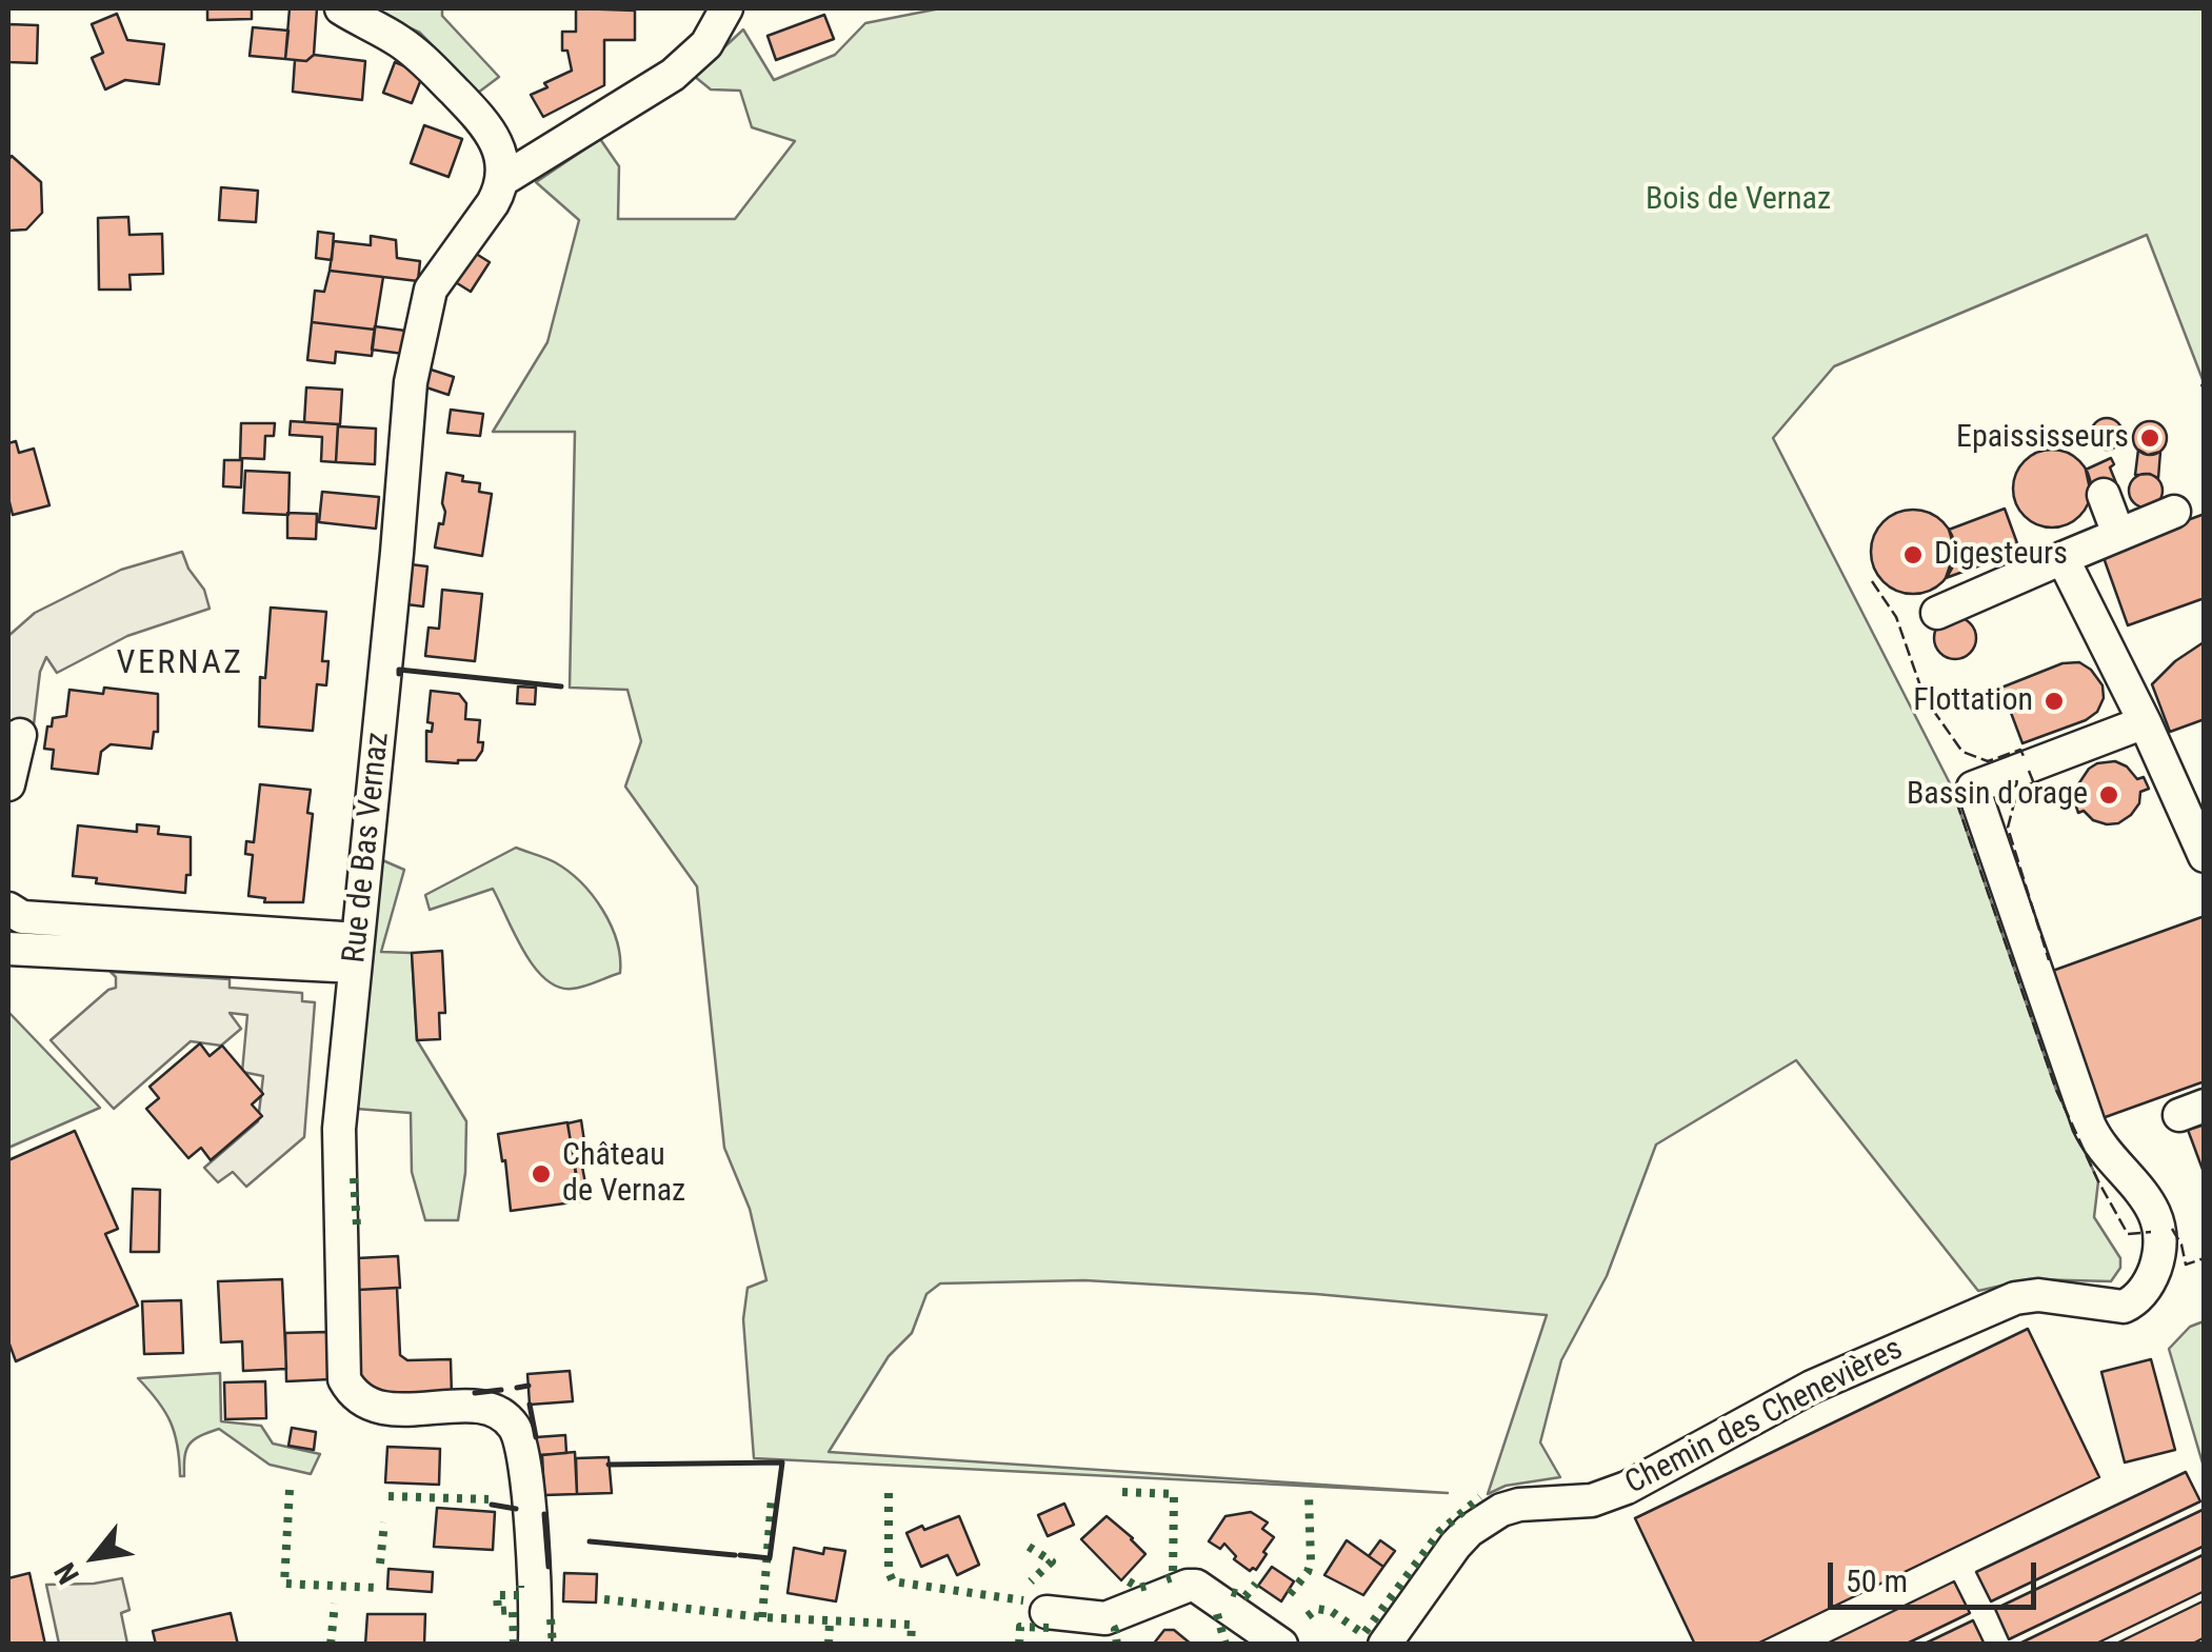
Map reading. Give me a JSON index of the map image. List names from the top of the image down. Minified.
{"streets":{"street":["Rue de Bas Vernaz","Chemin des Chenevières"]},"districts":["VERNAZ"],"parks":["Bois de Vernaz"],"places":["Epaississeurs","Digesteurs","Flottation","Bassin d’orage","Château de Vernaz"],"scale_bar":"50 m","north":"bottom left"}
